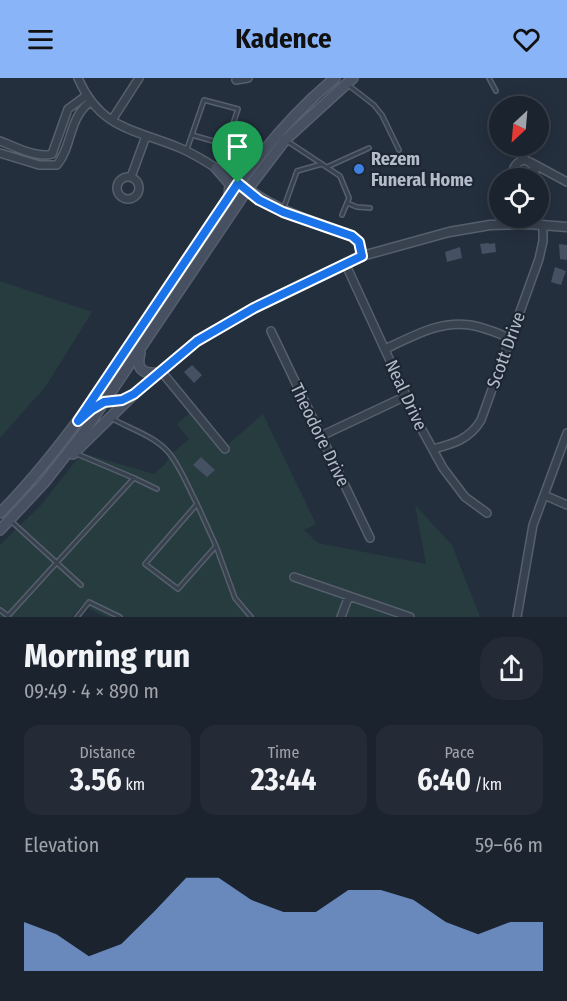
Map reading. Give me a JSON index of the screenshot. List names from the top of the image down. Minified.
{"streets":{"street":["Scott Drive","Neal Drive","Theodore Drive"]},"crossings":[["Scott Drive","Neal Drive"]],"places":["Rezem Funeral Home"],"north":"bottom left","page":{"header":"Kadence","heading":["Morning run","09:49 · 4 × 890 m"],"stats":[["Distance","3.56 km"],["Time","23:44"],["Pace","6:40 /km"]],"chart":["Elevation","59–66 m"]}}
